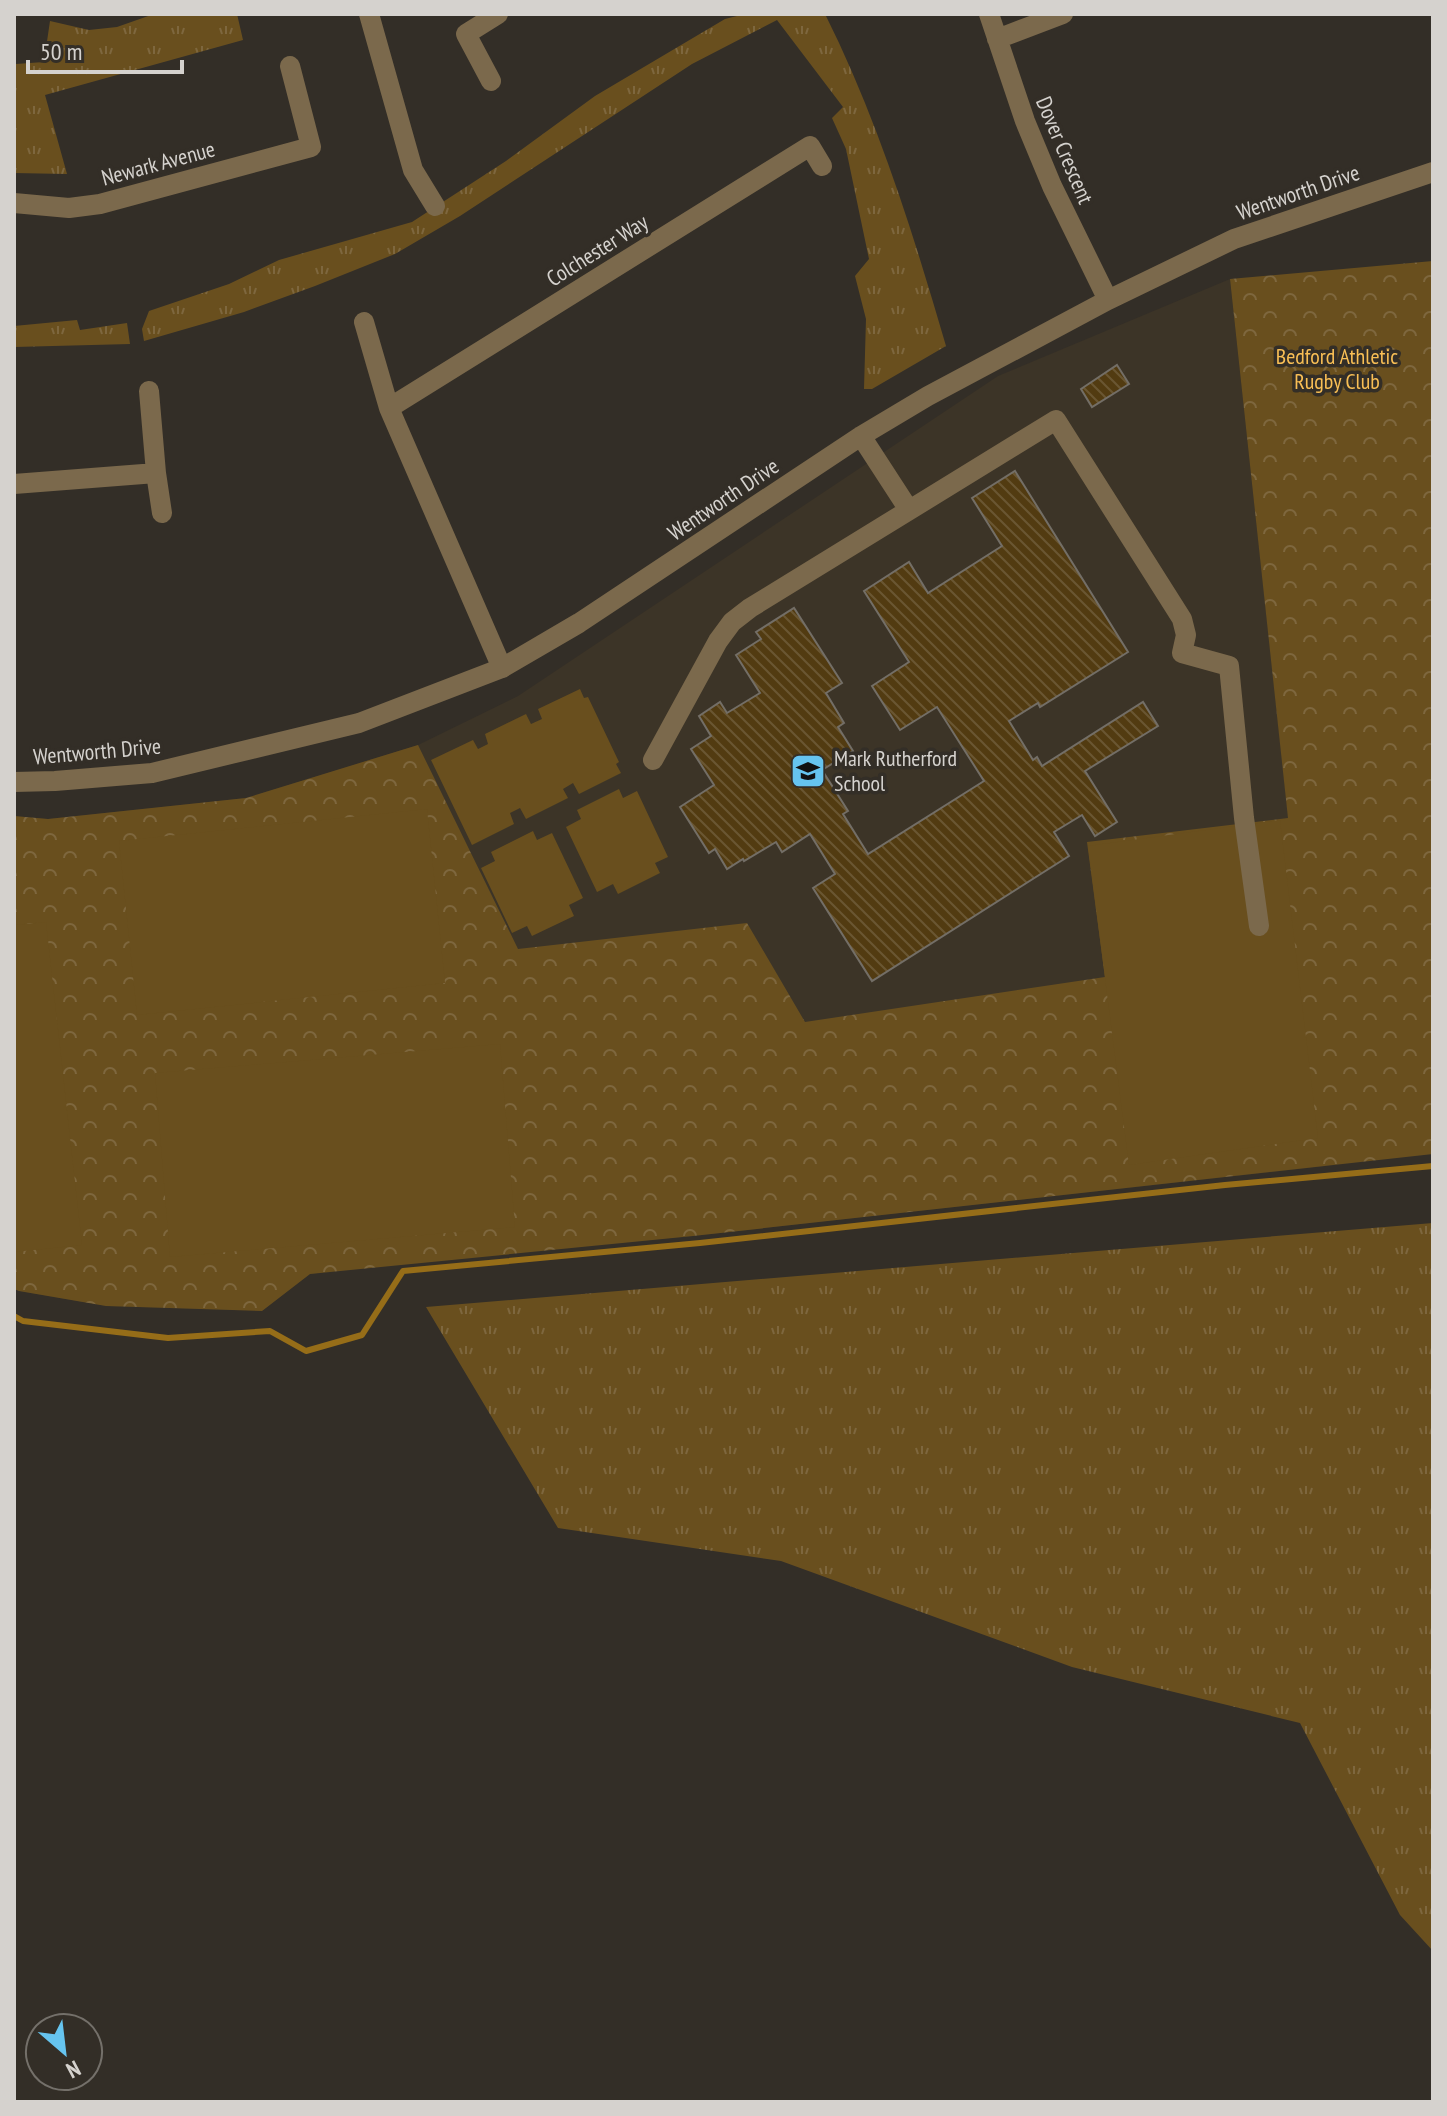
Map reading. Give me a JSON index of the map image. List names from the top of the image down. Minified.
{"streets":{"street":["Dover Crescent","Newark Avenue","Wentworth Drive","Colchester Way"]},"crossings":[["Dover Crescent","Wentworth Drive"]],"parks":["Bedford Athletic Rugby Club"],"places":{"school or university":["Mark Rutherford School"]},"scale_bar":"50 m","north":"bottom right"}
